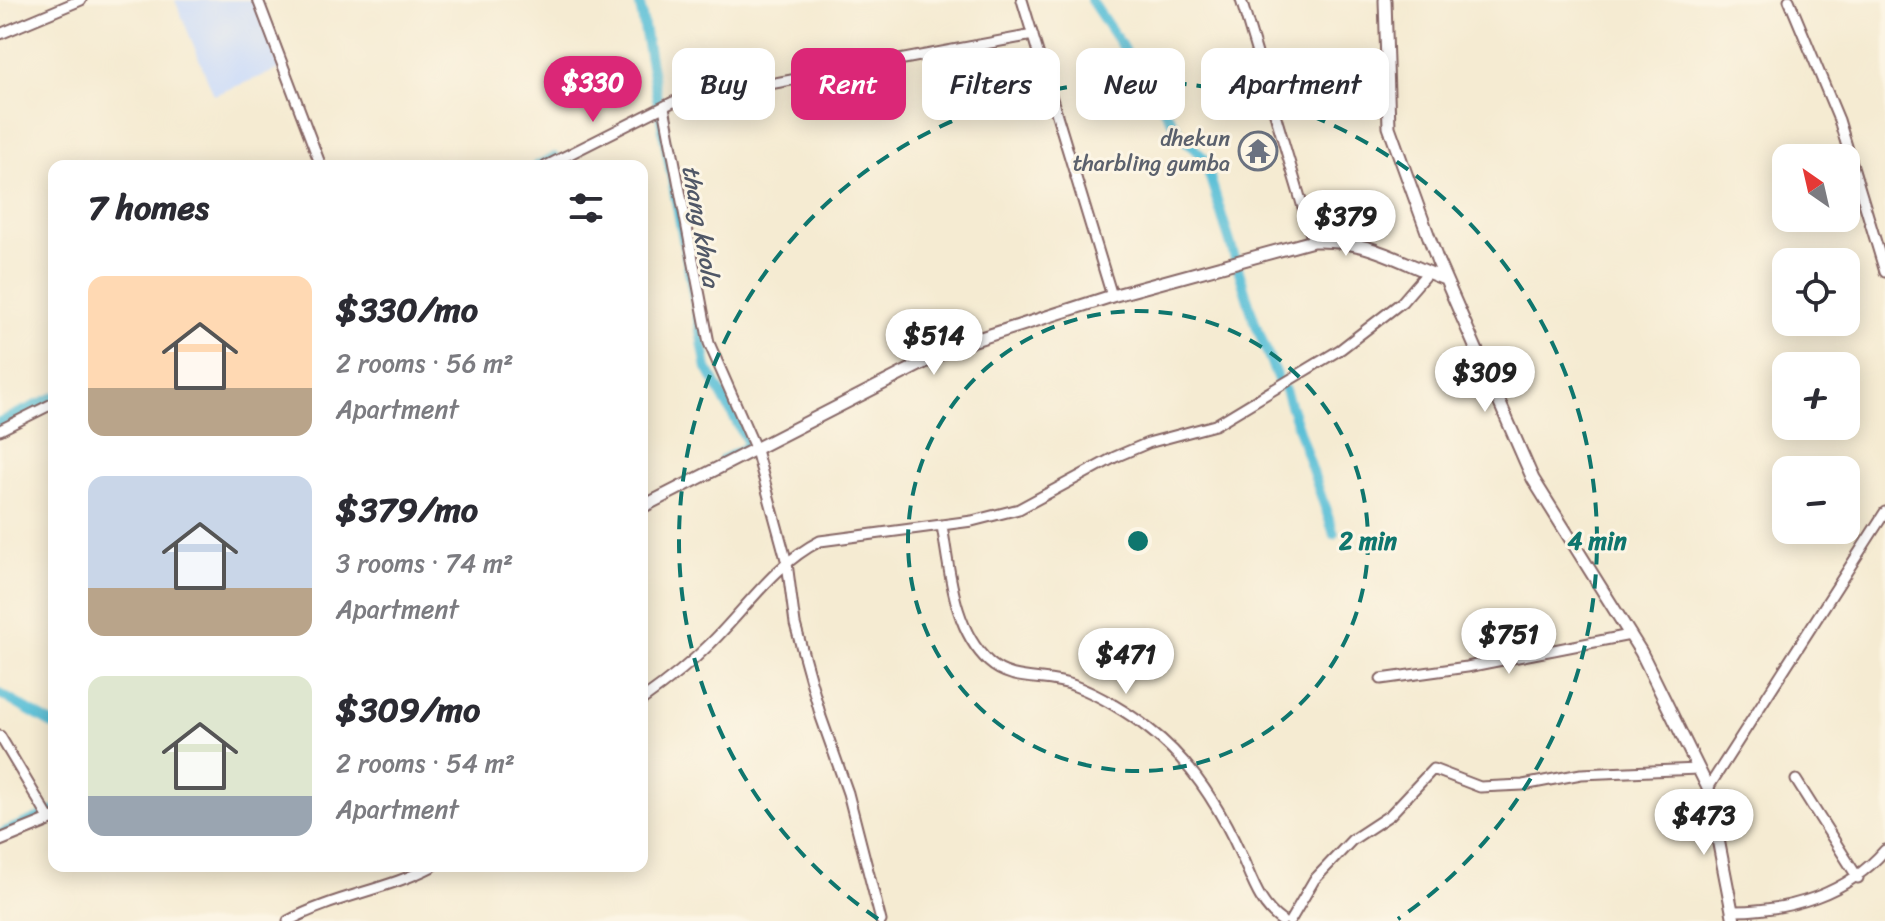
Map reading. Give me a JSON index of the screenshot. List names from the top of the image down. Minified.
{"water":["thang khola"],"places":{"temple":["dhekun tharbling gumba"]},"north":"top left","page":{"chip":["Buy","Rent","Filters","New","Apartment"],"price":["$330","$379","$514","$309","$751","$471","$473"],"map_buttons":["+","−"],"heading":"7 homes","list":[{"name":"$330/mo","note":"2 rooms · 56 m² · Apartment"},{"name":"$379/mo","note":"3 rooms · 74 m² · Apartment"},{"name":"$309/mo","note":"2 rooms · 54 m² · Apartment"}]},"rings":["2 min","4 min"]}
